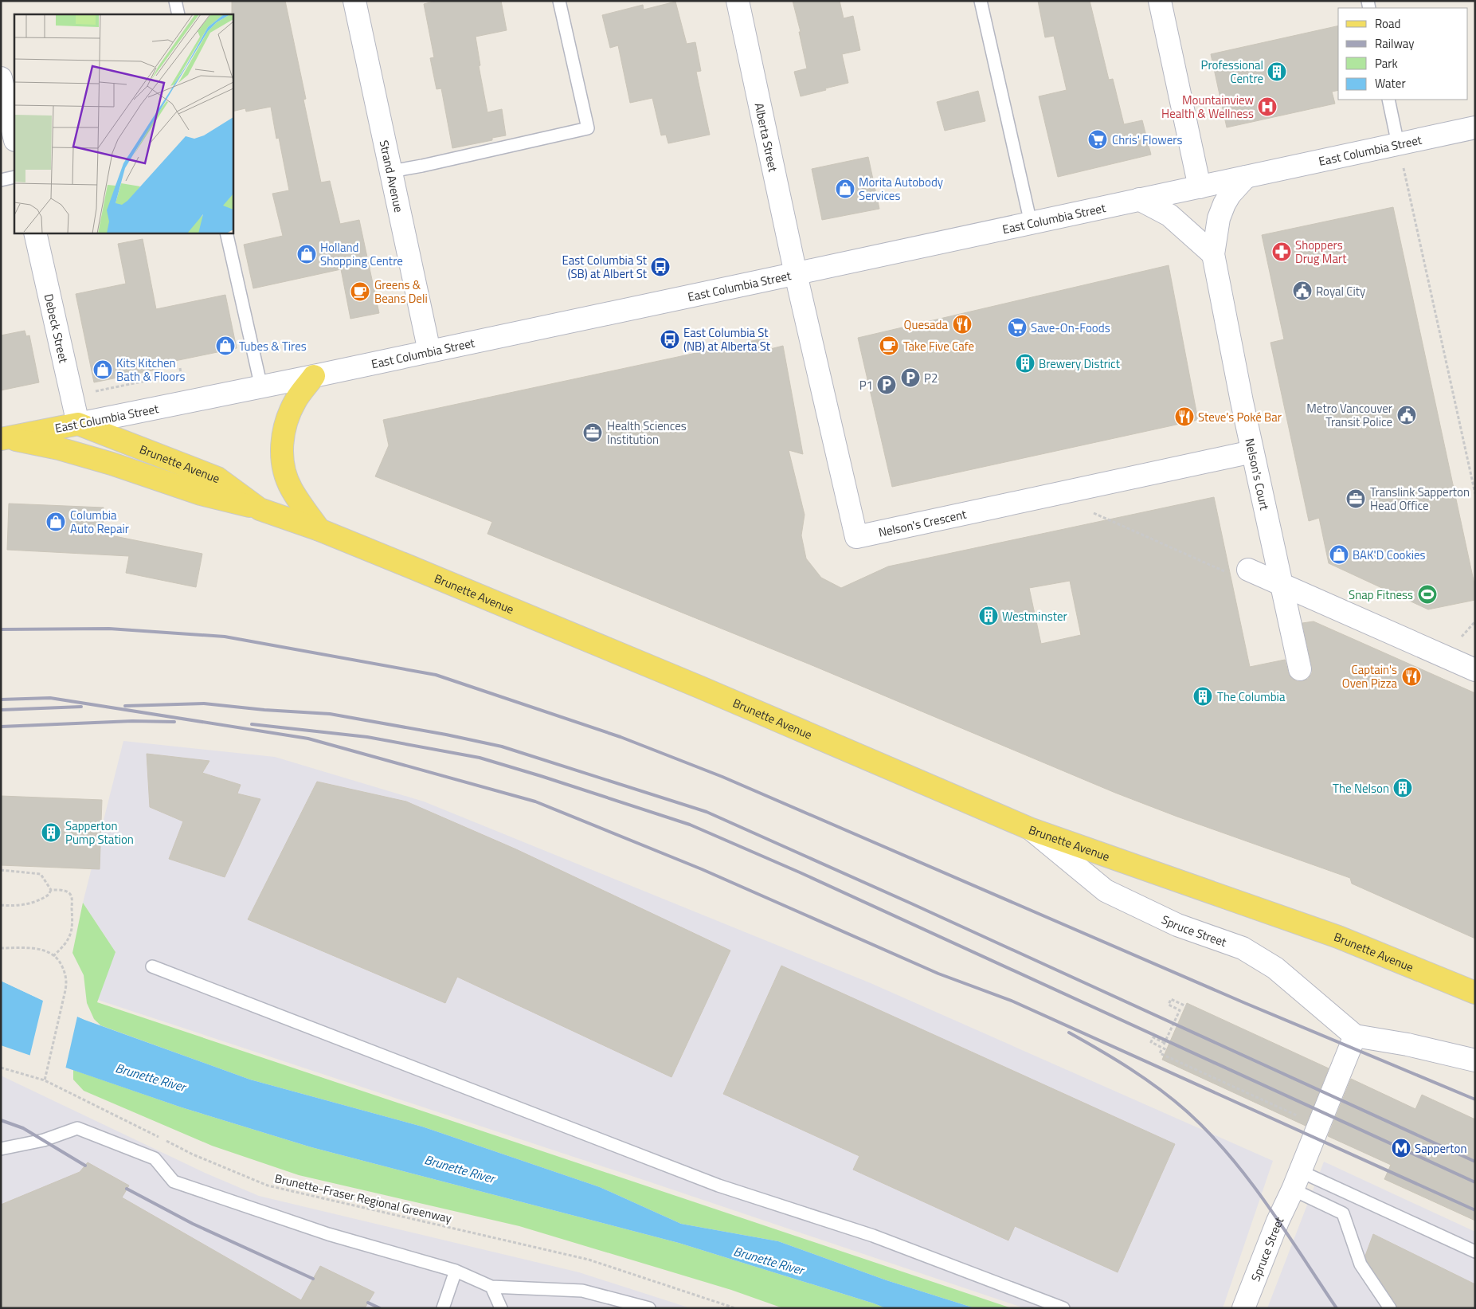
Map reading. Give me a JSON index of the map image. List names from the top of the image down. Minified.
{"streets":{"main road":["East Columbia Street","Brunette Avenue"],"street":["Alberta Street","Strand Avenue","Debeck Street","Nelson's Court","Nelson's Crescent","Spruce Street"],"path":["Brunette-Fraser Regional Greenway"]},"crossings":[["Alberta Street","East Columbia Street"],["Alberta Street","Nelson's Crescent"],["East Columbia Street","Strand Avenue"],["East Columbia Street","Debeck Street"],["East Columbia Street","Brunette Avenue"],["East Columbia Street","Nelson's Court"],["East Columbia Street","Nelson's Crescent"],["Debeck Street","Brunette Avenue"],["Brunette Avenue","Spruce Street"],["Nelson's Court","Nelson's Crescent"]],"water":["Brunette River"],"places":{"building":["Professional Centre","Brewery District","Westminster","The Columbia","The Nelson","Sapperton Pump Station"],"hospital":["Mountainview Health & Wellness"],"supermarket":["Chris' Flowers","Save-On-Foods"],"shop":["Morita Autobody Services","Holland Shopping Centre","Tubes & Tires","Kits Kitchen Bath & Floors","Columbia Auto Repair","BAK'D Cookies"],"pharmacy":["Shoppers Drug Mart"],"bus stop":["East Columbia St (SB) at Albert St","East Columbia St (NB) at Alberta St"],"public building":["Royal City","Metro Vancouver Transit Police"],"cafe":["Greens & Beans Deli","Take Five Cafe"],"restaurant":["Quesada","Steve's Poké Bar","Captain's Oven Pizza"],"parking":["P2","P1"],"office":["Health Sciences Institution","Translink Sapperton Head Office"],"sports":["Snap Fitness"],"metro station":["Sapperton"]},"legend":["Road","Railway","Park","Water"]}
